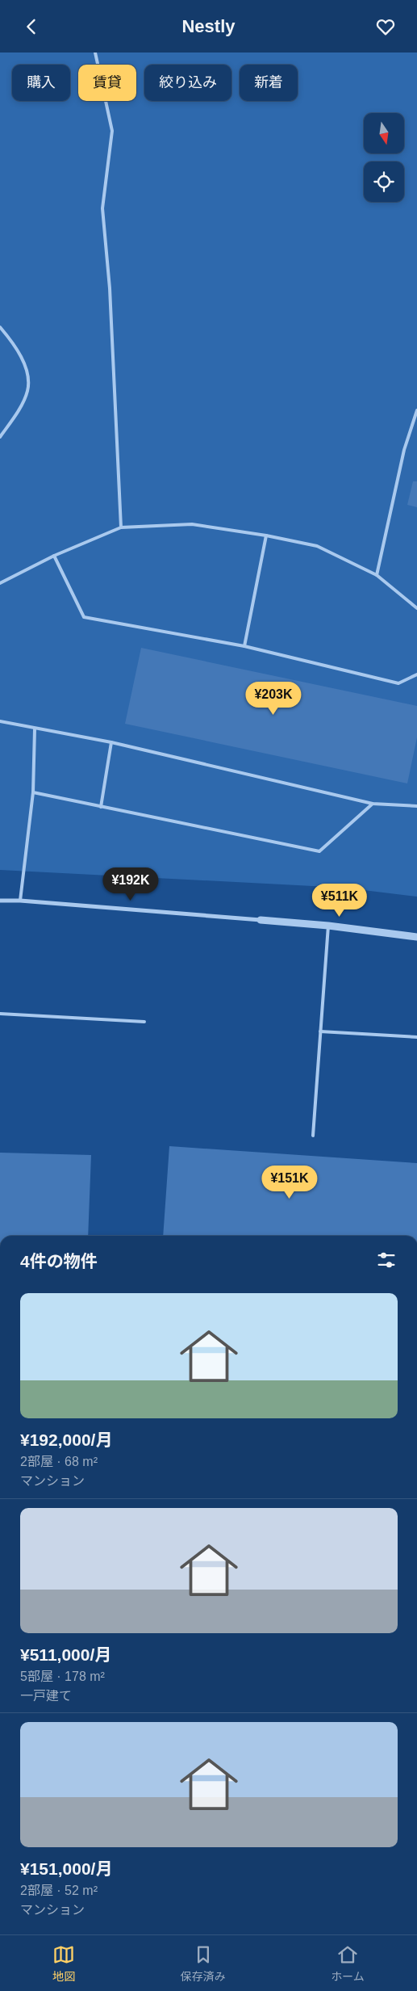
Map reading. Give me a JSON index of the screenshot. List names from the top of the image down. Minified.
{"north":"bottom","page":{"header":"Nestly","chip":["購入","賃貸","絞り込み","新着"],"price":["¥203K","¥192K","¥511K","¥151K"],"heading":"4件の物件","list":[{"name":"¥192,000/月","note":"2部屋 · 68 m² · マンション"},{"name":"¥511,000/月","note":"5部屋 · 178 m² · 一戸建て"},{"name":"¥151,000/月","note":"2部屋 · 52 m² · マンション"}],"tabs":["地図","保存済み","ホーム"]}}
